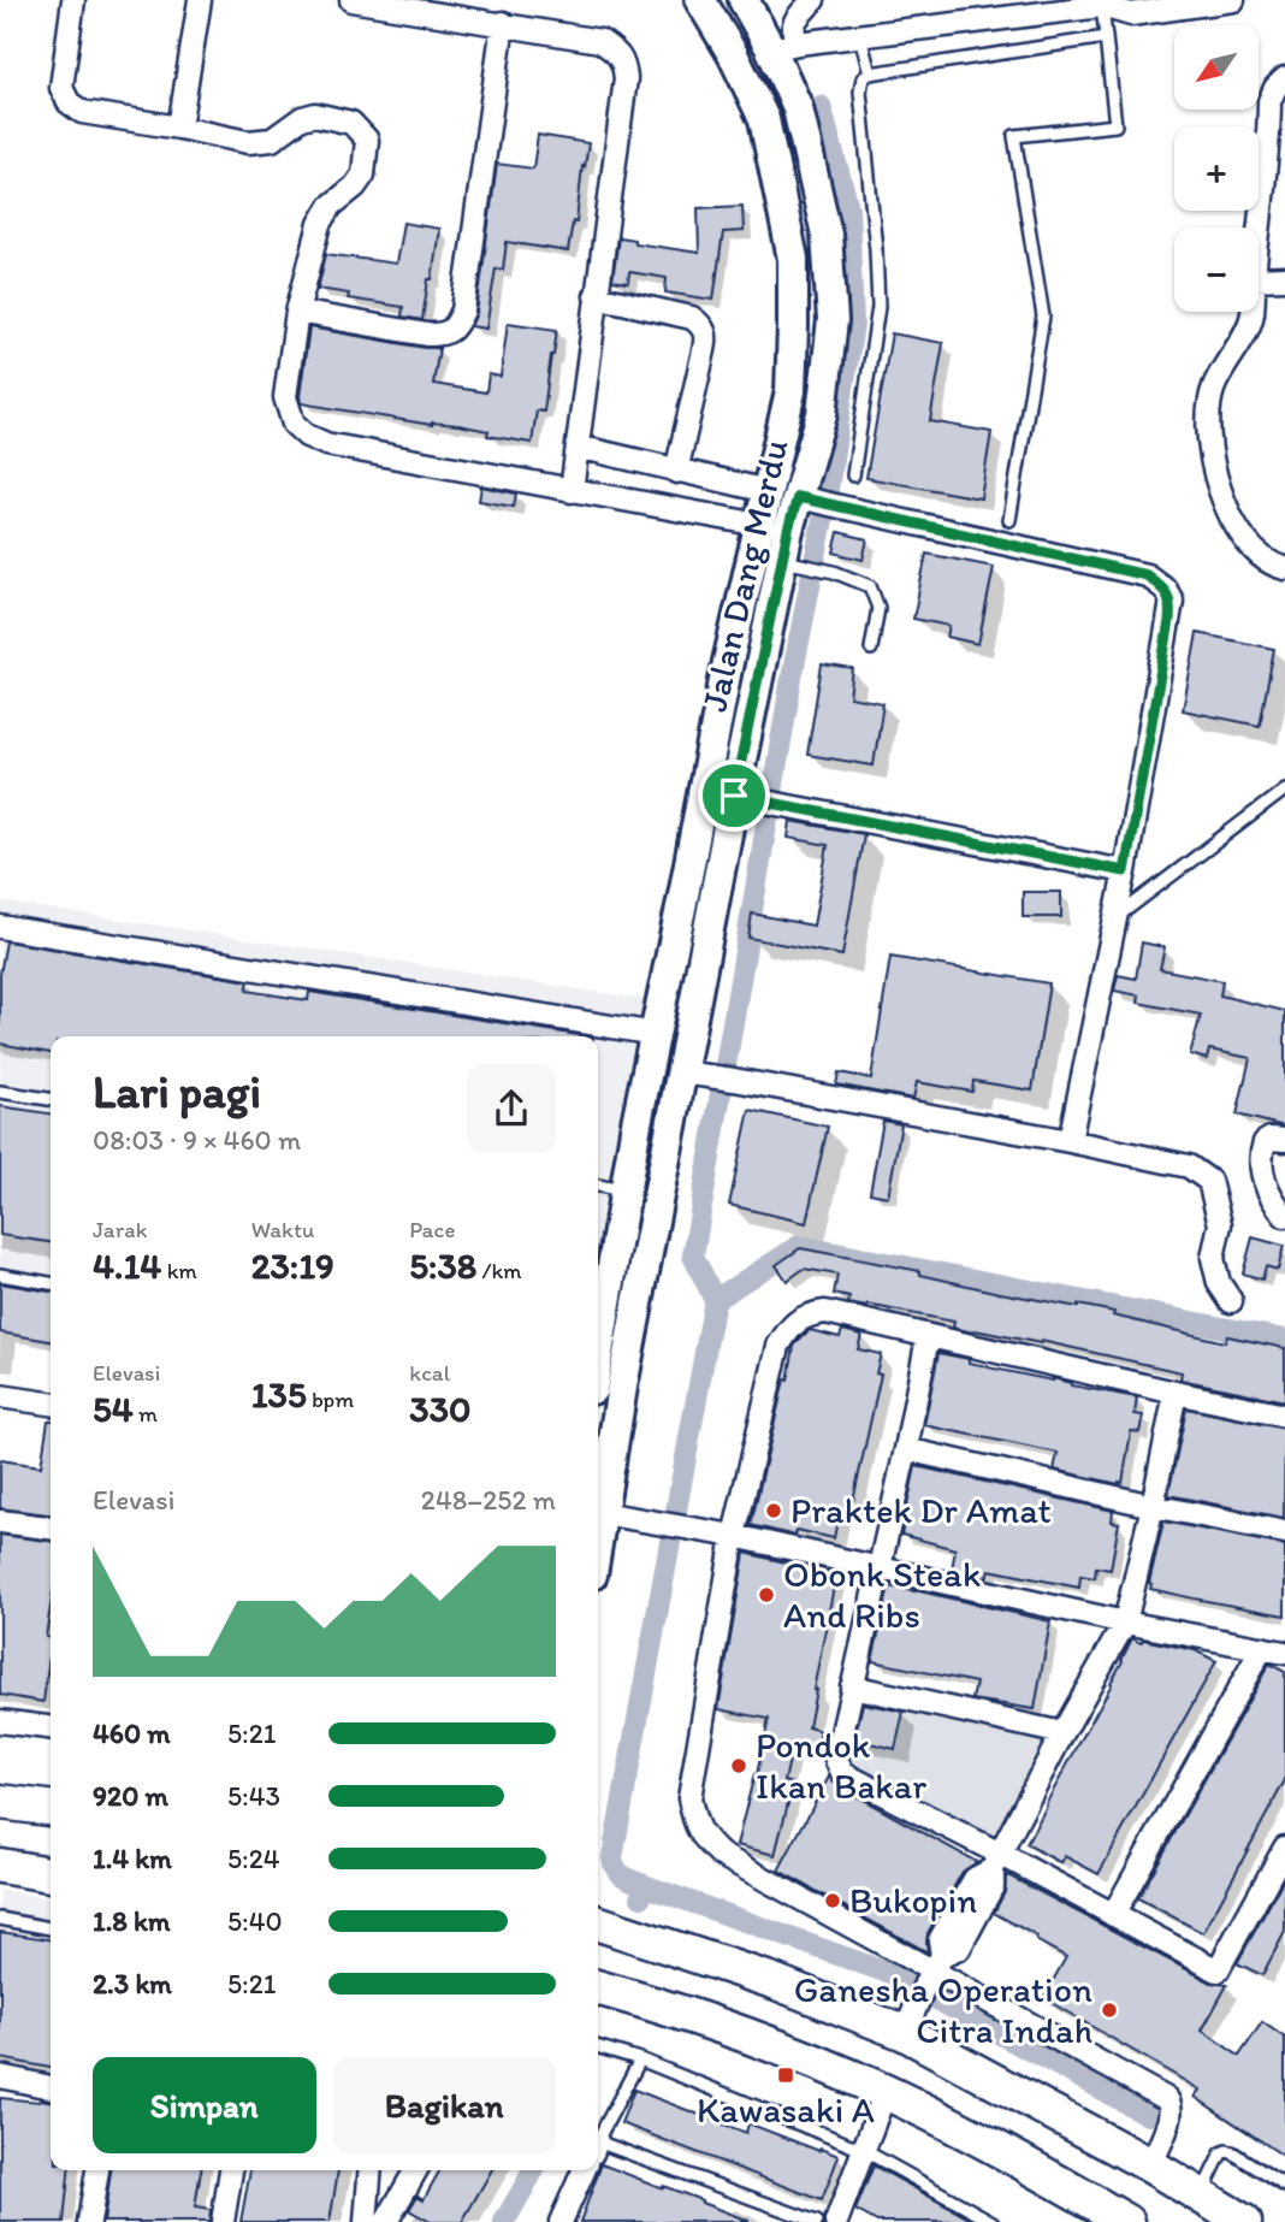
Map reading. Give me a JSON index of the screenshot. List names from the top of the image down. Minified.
{"streets":{"main road":["Jalan Dang Merdu"]},"places":{"other":["Praktek Dr Amat","Obonk Steak And Ribs","Pondok Ikan Bakar","Bukopin","Ganesha Operation Citra Indah"],"transit":["Kawasaki A"]},"north":"bottom left","page":{"map_buttons":["+","−"],"heading":["Lari pagi","08:03 · 9 × 460 m"],"stats":[["Jarak","4.14 km"],["Waktu","23:19"],["Pace","5:38 /km"],["Elevasi","54 m"],["135 bpm"],["kcal","330"]],"chart":["Elevasi","248–252 m"],"list":[{"name":"460 m","note":"5:21"},{"name":"920 m","note":"5:43"},{"name":"1.4 km","note":"5:24"},{"name":"1.8 km","note":"5:40"},{"name":"2.3 km","note":"5:21"}],"buttons":["Simpan","Bagikan"]}}
